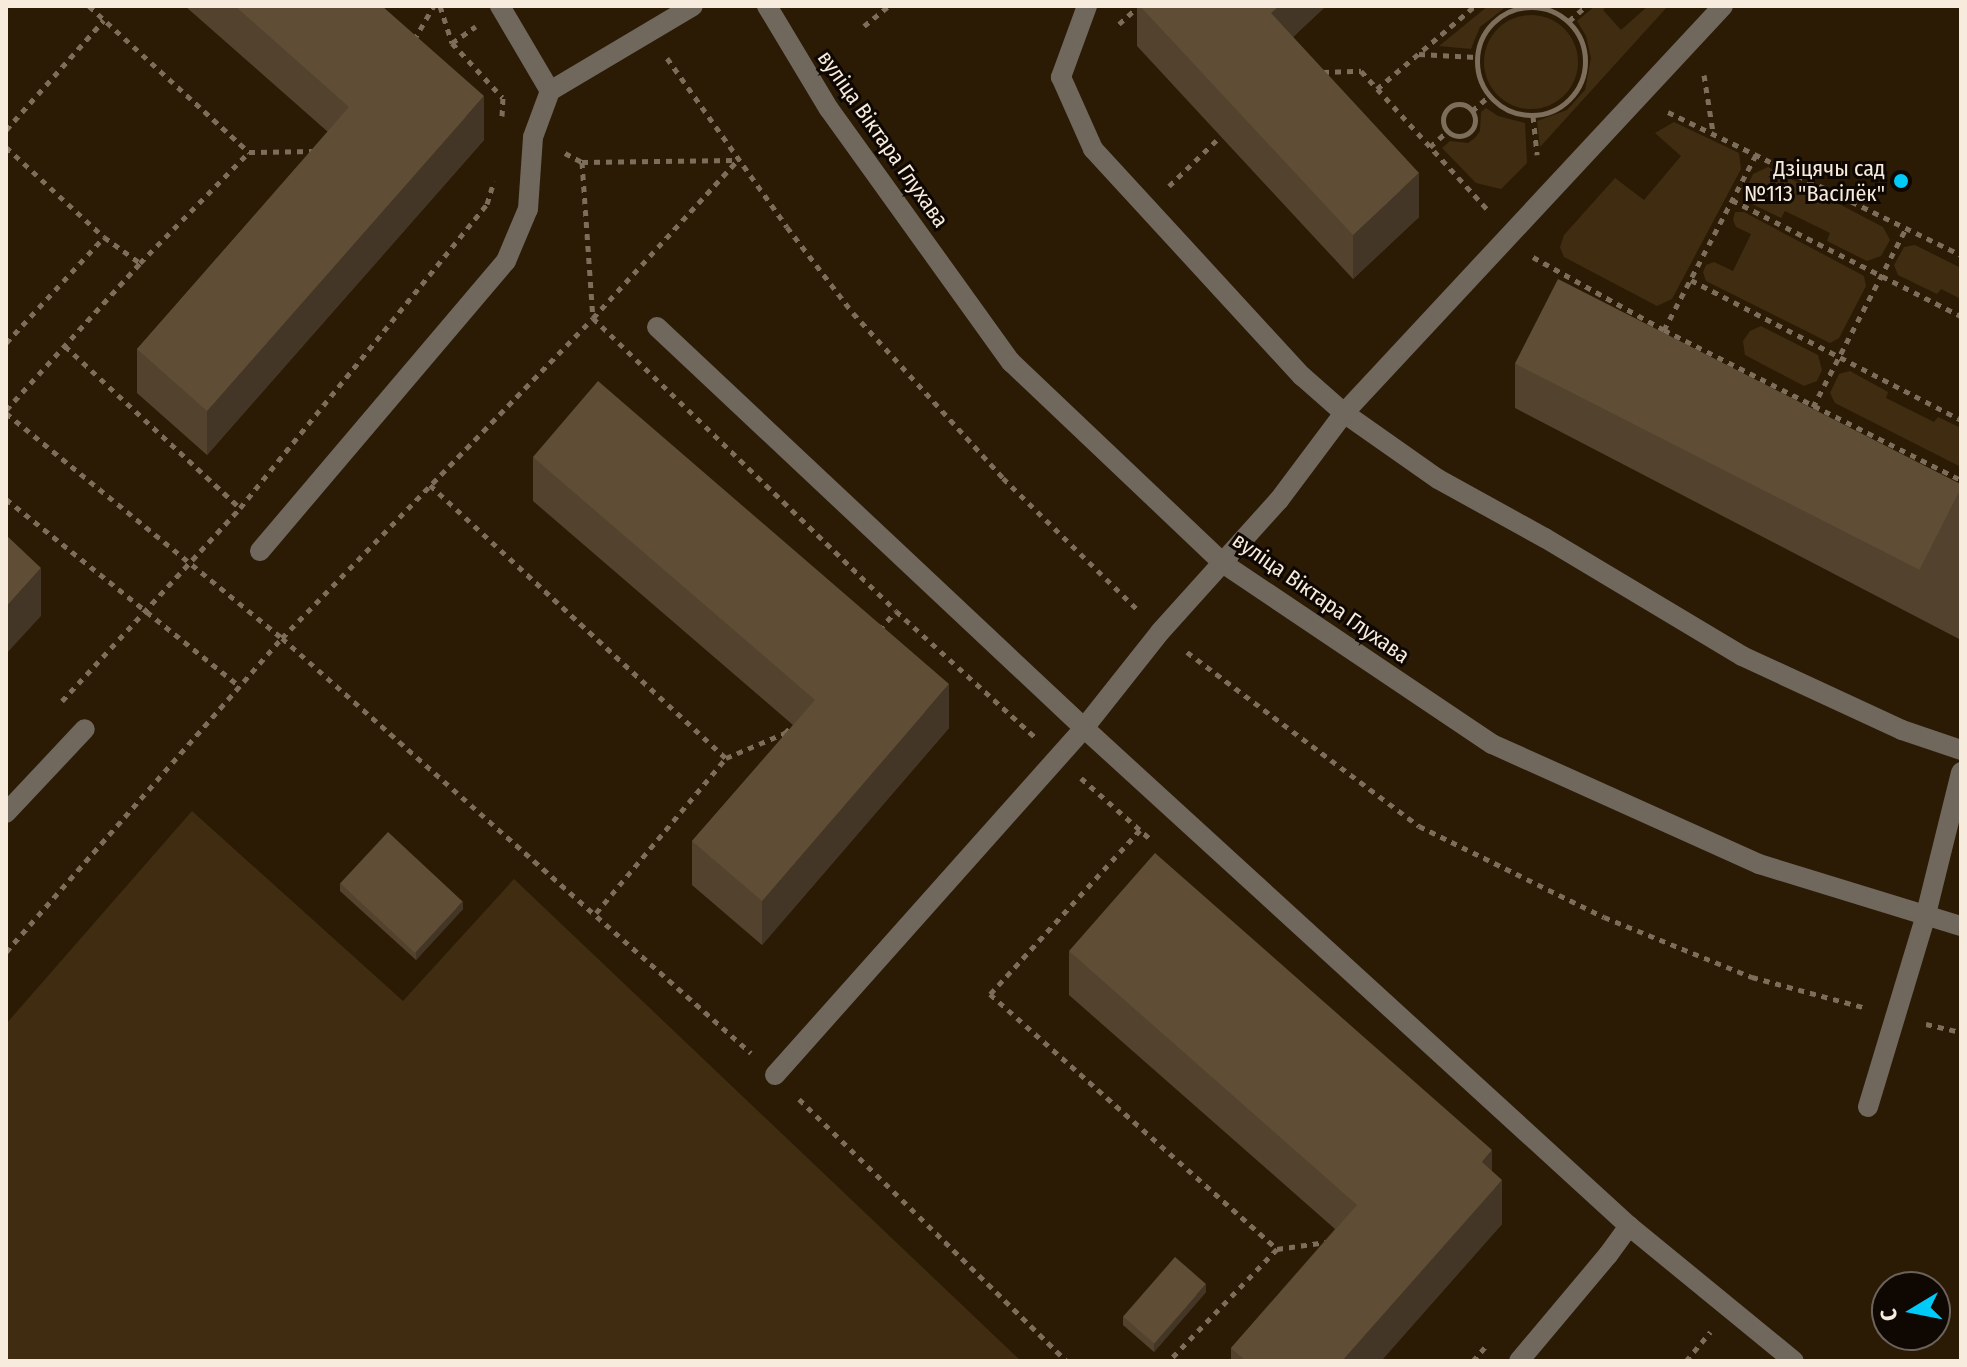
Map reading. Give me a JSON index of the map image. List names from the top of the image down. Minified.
{"streets":{"street":["вуліца Віктара Глухава"]},"places":["Дзіцячы сад №113 \"Васілёк\""],"north":"left"}
